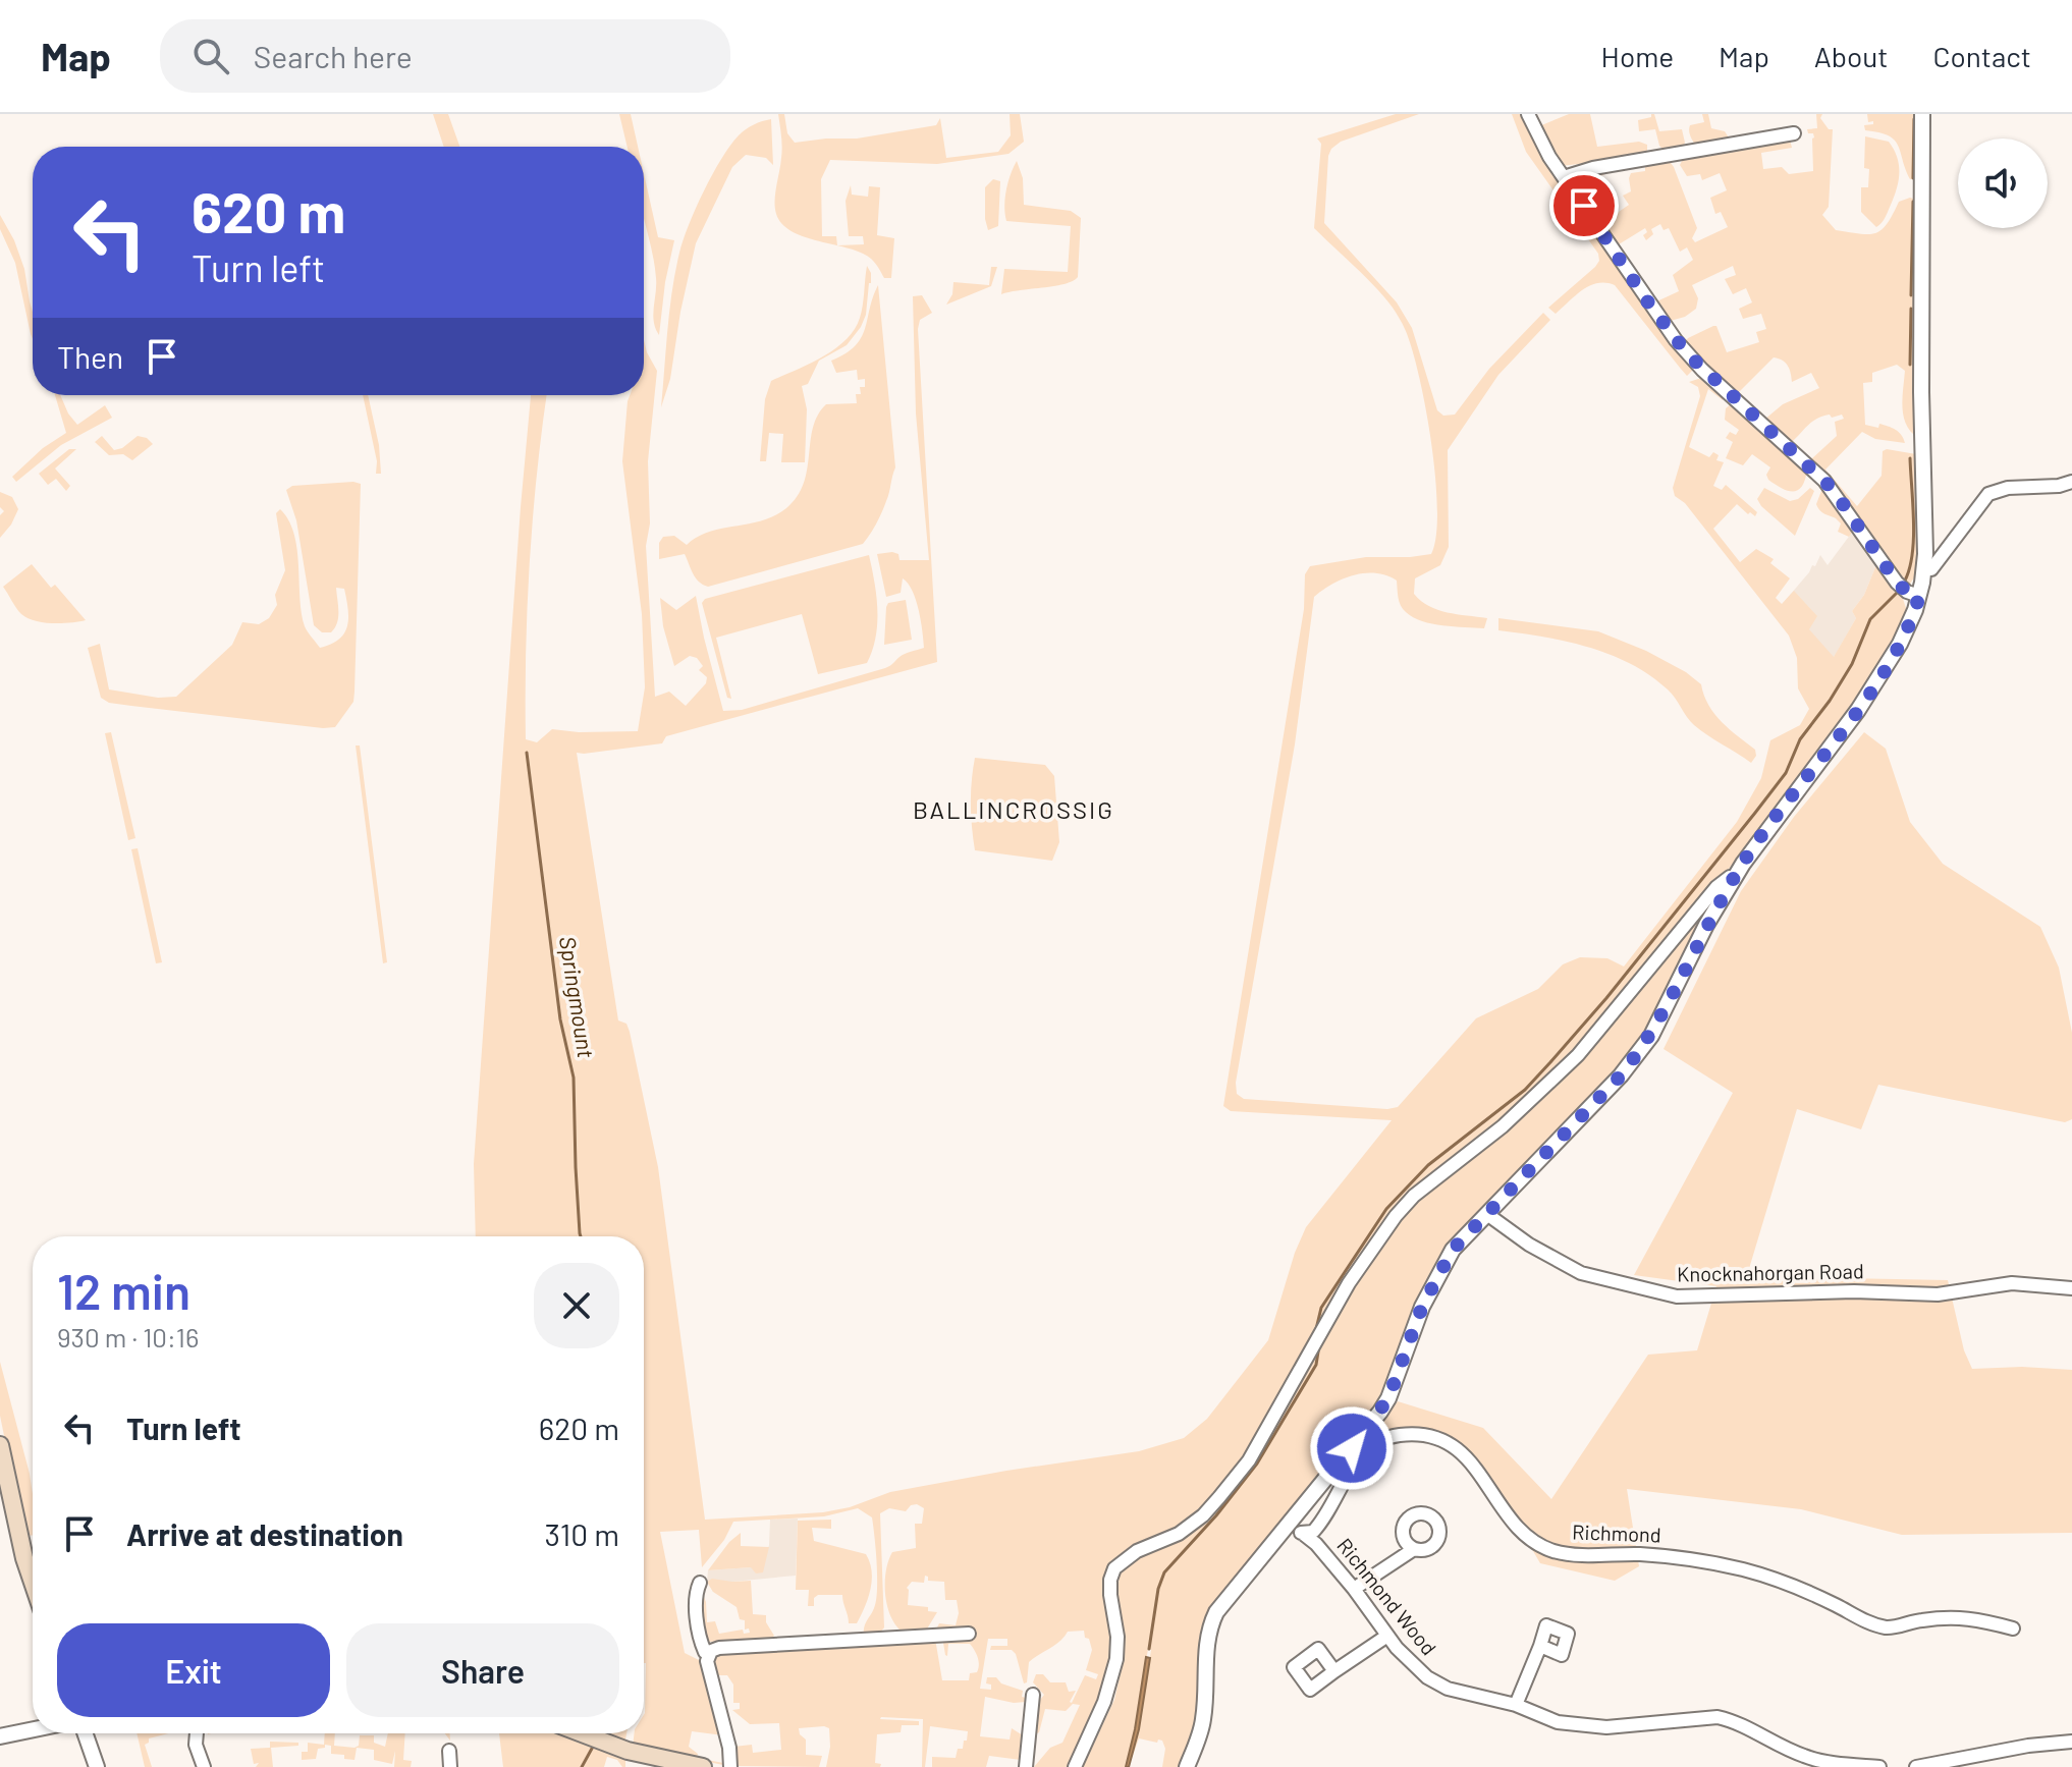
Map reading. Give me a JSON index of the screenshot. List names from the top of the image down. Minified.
{"streets":{"street":["Knocknahorgan Road","Richmond","Richmond Wood"]},"crossings":[["Richmond","Richmond Wood"]],"districts":["BALLINCROSSIG"],"water":["Springmount"],"page":{"header":"Map","search":"Search here","nav":["Home","Map","About","Contact"],"turn":["620 m","Turn left"],"then":"Then","heading":["12 min","930 m · 10:16"],"list":[{"name":"Turn left","value":"620 m"},{"name":"Arrive at destination","value":"310 m"}],"buttons":["Exit","Share"]}}
